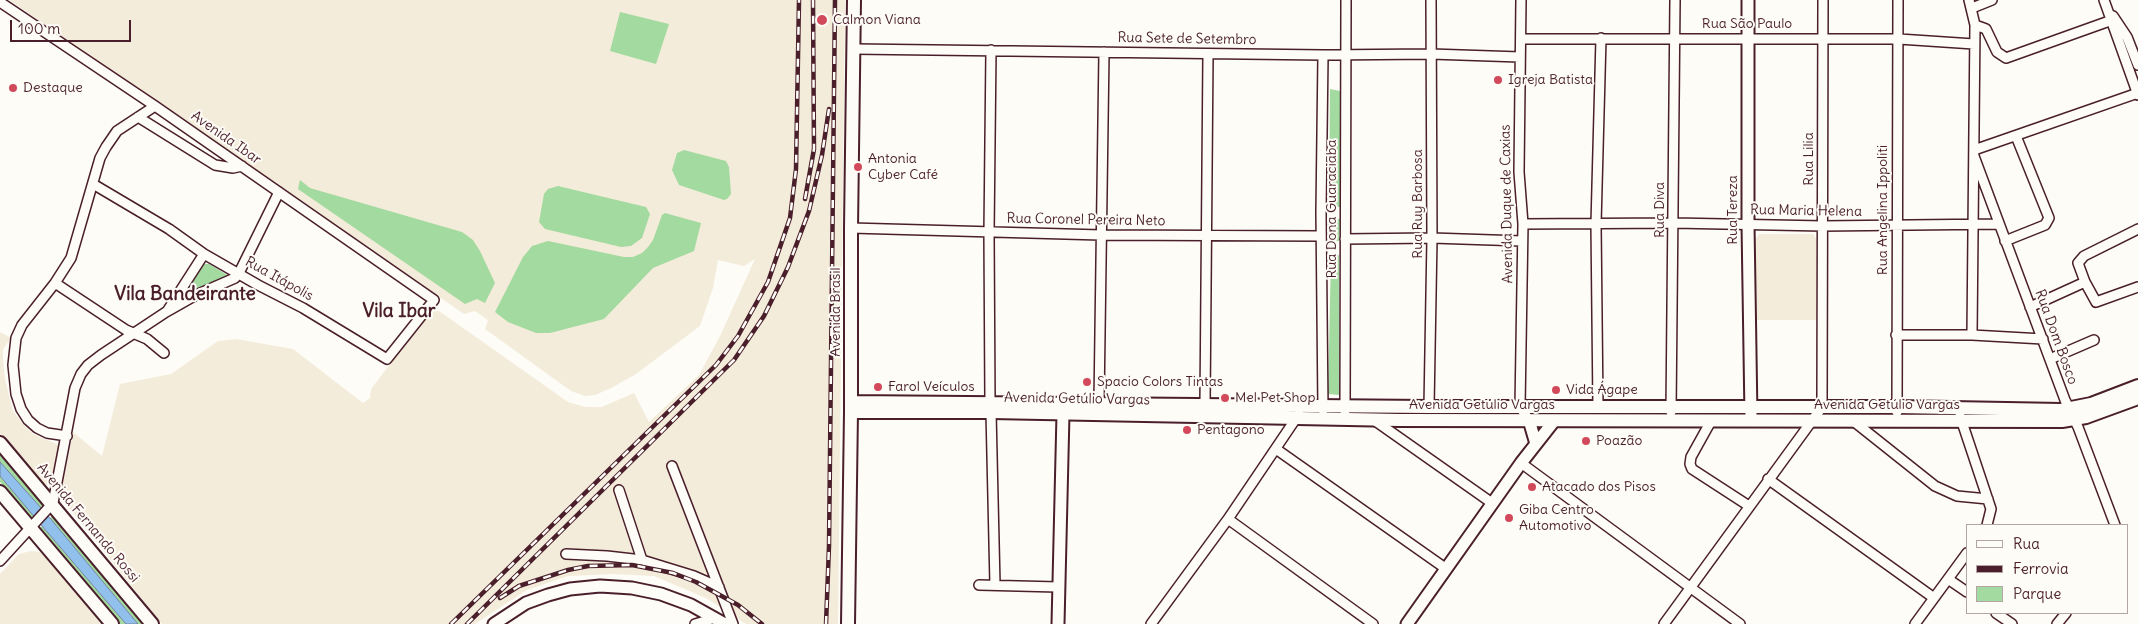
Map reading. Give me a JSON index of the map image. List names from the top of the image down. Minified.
{"streets":{"main road":["Avenida Brasil","Avenida Getúlio Vargas","Avenida Fernando Rossi"],"street":["Rua São Paulo","Rua Sete de Setembro","Avenida Ibar","Rua Lilia","Rua Ruy Barbosa","Avenida Duque de Caxias","Rua Dona Guaraciaba","Rua Diva","Rua Tereza","Rua Angelina Ippoliti","Rua Maria Helena","Rua Coronel Pereira Neto","Rua Itápolis","Rua Dom Bosco"]},"crossings":[["Rua São Paulo","Rua Lilia"],["Rua São Paulo","Avenida Duque de Caxias"],["Rua São Paulo","Rua Diva"],["Rua São Paulo","Rua Tereza"],["Rua São Paulo","Rua Angelina Ippoliti"],["Rua Sete de Setembro","Rua Ruy Barbosa"],["Rua Sete de Setembro","Avenida Duque de Caxias"],["Rua Sete de Setembro","Rua Dona Guaraciaba"],["Rua Sete de Setembro","Avenida Brasil"],["Avenida Ibar","Rua Itápolis"],["Rua Lilia","Rua Maria Helena"],["Rua Lilia","Avenida Getúlio Vargas"],["Rua Ruy Barbosa","Avenida Getúlio Vargas"],["Avenida Duque de Caxias","Rua Maria Helena"],["Avenida Duque de Caxias","Avenida Getúlio Vargas"],["Rua Dona Guaraciaba","Avenida Getúlio Vargas"],["Rua Diva","Rua Maria Helena"],["Rua Diva","Avenida Getúlio Vargas"],["Rua Tereza","Rua Maria Helena"],["Rua Tereza","Avenida Getúlio Vargas"],["Rua Angelina Ippoliti","Rua Maria Helena"],["Rua Angelina Ippoliti","Avenida Getúlio Vargas"],["Rua Maria Helena","Rua Dom Bosco"],["Rua Coronel Pereira Neto","Avenida Brasil"],["Avenida Brasil","Avenida Getúlio Vargas"],["Rua Dom Bosco","Avenida Getúlio Vargas"]],"districts":["Vila Bandeirante","Vila Ibar"],"places":["Calmon Viana","Igreja Batista","Destaque","Antonia Cyber Café","Spacio Colors Tintas","Farol Veículos","Vida Ágape","Mel Pet Shop","Pentagono","Poazão","Atacado dos Pisos","Giba Centro Automotivo"],"legend":["Rua","Ferrovia","Parque"],"scale_bar":"100 m"}
